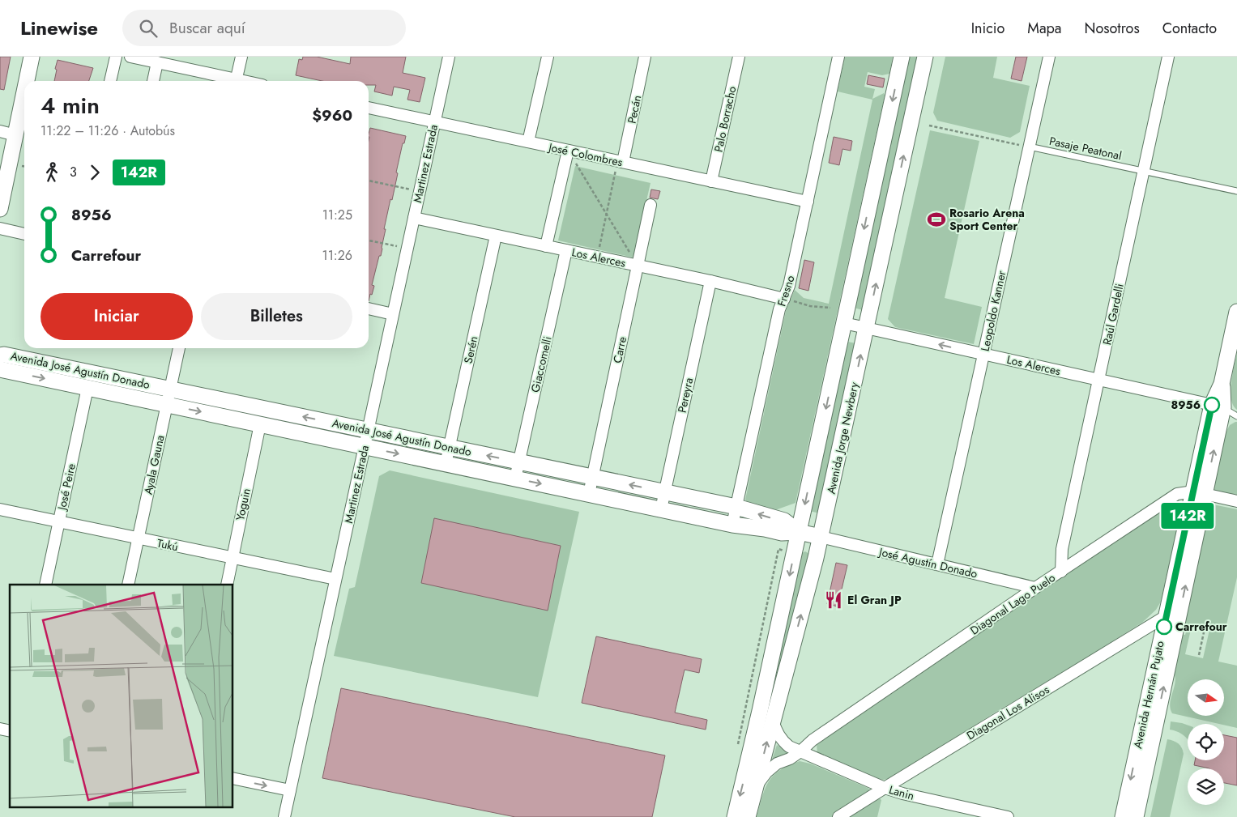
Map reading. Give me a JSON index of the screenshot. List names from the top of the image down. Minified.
{"streets":{"street":["Pecán","Palo Borracho","José Colombres","Martinez Estrada","Los Alerces","Fresno","Leopoldo Kanner","Raúl Gardelli","Serén","Carre","Giaccomelli","Avenida José Agustín Donado","Pereyra","Avenida Jorge Newbery","Ayala Gauna","José Peire","Yoguin","Tukú","José Agustín Donado","Diagonal Lago Puelo","Avenida Hernán Pujato","Diagonal Los Alisos","Lanin"],"lane":["Pasaje Peatonal"]},"crossings":[["Pecán","José Colombres"],["Palo Borracho","José Colombres"],["Pasaje Peatonal","Leopoldo Kanner"],["Pasaje Peatonal","Raúl Gardelli"],["José Colombres","Martinez Estrada"],["José Colombres","Fresno"],["Martinez Estrada","Los Alerces"],["Martinez Estrada","Avenida José Agustín Donado"],["Martinez Estrada","Tukú"],["Los Alerces","Fresno"],["Los Alerces","Leopoldo Kanner"],["Los Alerces","Raúl Gardelli"],["Los Alerces","Serén"],["Los Alerces","Carre"],["Los Alerces","Giaccomelli"],["Los Alerces","Pereyra"],["Los Alerces","Avenida Jorge Newbery"],["Los Alerces","Avenida Hernán Pujato"],["Fresno","Avenida José Agustín Donado"],["Leopoldo Kanner","José Agustín Donado"],["Raúl Gardelli","Diagonal Lago Puelo"],["Serén","Avenida José Agustín Donado"],["Carre","Avenida José Agustín Donado"],["Giaccomelli","Avenida José Agustín Donado"],["Avenida José Agustín Donado","Pereyra"],["Avenida José Agustín Donado","Avenida Jorge Newbery"],["Avenida José Agustín Donado","Ayala Gauna"],["Avenida José Agustín Donado","José Peire"],["Avenida José Agustín Donado","Yoguin"],["Avenida José Agustín Donado","José Agustín Donado"],["Avenida Jorge Newbery","José Agustín Donado"],["Avenida Jorge Newbery","Diagonal Lago Puelo"],["Ayala Gauna","Tukú"],["José Peire","Tukú"],["Yoguin","Tukú"],["José Agustín Donado","Diagonal Lago Puelo"],["Diagonal Lago Puelo","Avenida Hernán Pujato"],["Diagonal Lago Puelo","Lanin"],["Avenida Hernán Pujato","Diagonal Los Alisos"],["Diagonal Los Alisos","Lanin"]],"places":{"sports":["Rosario Arena Sport Center"],"other":["8956","Carrefour"],"restaurant":["El Gran JP"]},"lines":["bus line 142R"],"north":"right","page":{"header":"Linewise","search":"Buscar aquí","nav":["Inicio","Mapa","Nosotros","Contacto"],"on_map":"142R","heading":["4 min","11:22 – 11:26 · Autobús","$960"],"legs":["3","142R"],"list":[{"name":"8956","value":"11:25"},{"name":"Carrefour","value":"11:26"}],"buttons":["Iniciar","Billetes"]}}
